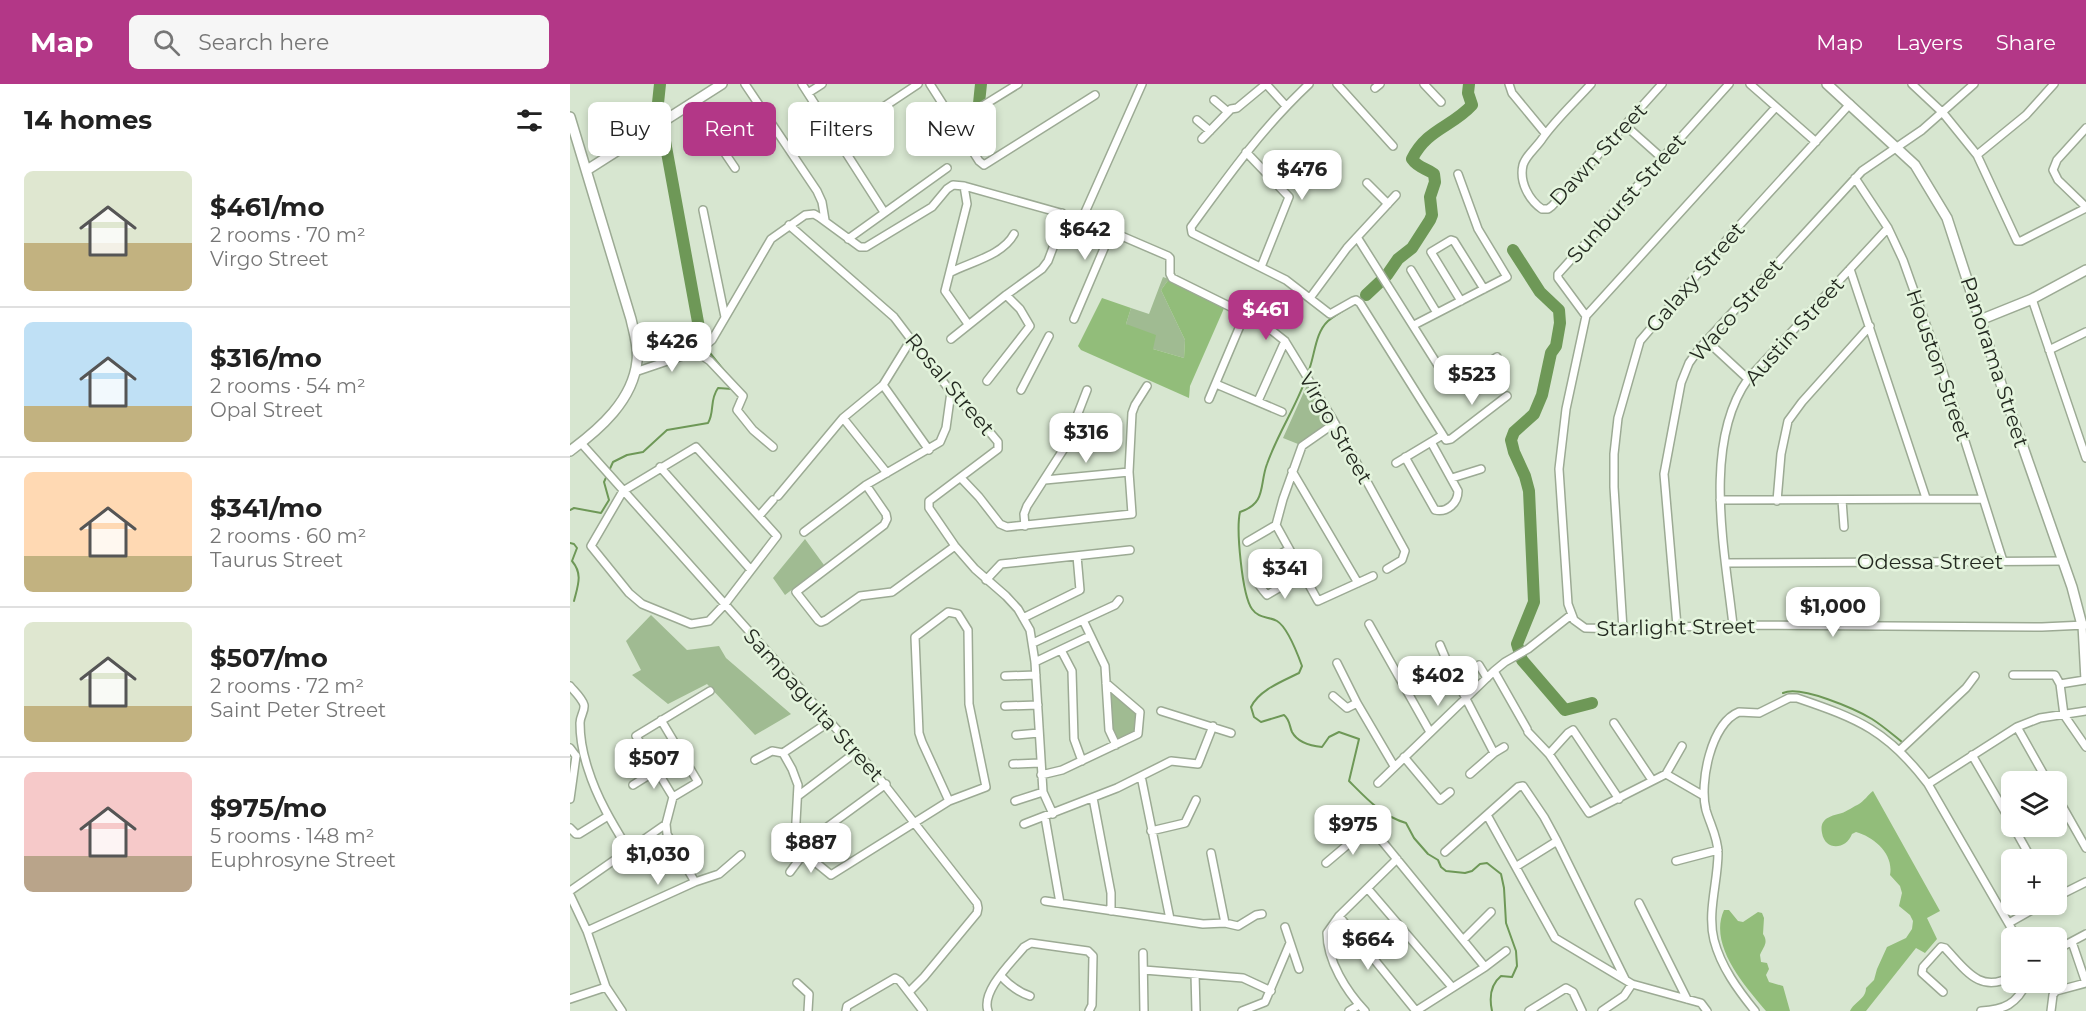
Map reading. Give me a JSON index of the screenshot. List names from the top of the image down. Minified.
{"streets":{"street":["Dawn Street","Sunburst Street","Galaxy Street","Waco Street","Austin Street","Panorama Street","Houston Street","Rosal Street","Virgo Street","Odessa Street","Starlight Street","Sampaguita Street"]},"crossings":[["Sunburst Street","Starlight Street"],["Galaxy Street","Panorama Street"],["Galaxy Street","Starlight Street"],["Waco Street","Panorama Street"],["Waco Street","Houston Street"],["Waco Street","Starlight Street"],["Austin Street","Houston Street"],["Austin Street","Odessa Street"],["Austin Street","Starlight Street"],["Panorama Street","Odessa Street"],["Panorama Street","Starlight Street"],["Houston Street","Odessa Street"]],"page":{"header":"Map","search":"Search here","nav":["Map","Layers","Share"],"heading":"14 homes","chip":["Buy","Rent","Filters","New"],"price":["$476","$642","$461","$426","$523","$316","$341","$1,000","$402","$507","$975","$887","$1,030","$664"],"list":[{"name":"$461/mo","note":"2 rooms · 70 m² · Virgo Street"},{"name":"$316/mo","note":"2 rooms · 54 m² · Opal Street"},{"name":"$341/mo","note":"2 rooms · 60 m² · Taurus Street"},{"name":"$507/mo","note":"2 rooms · 72 m² · Saint Peter Street"},{"name":"$975/mo","note":"5 rooms · 148 m² · Euphrosyne Street"}],"map_buttons":["+","−"]}}
